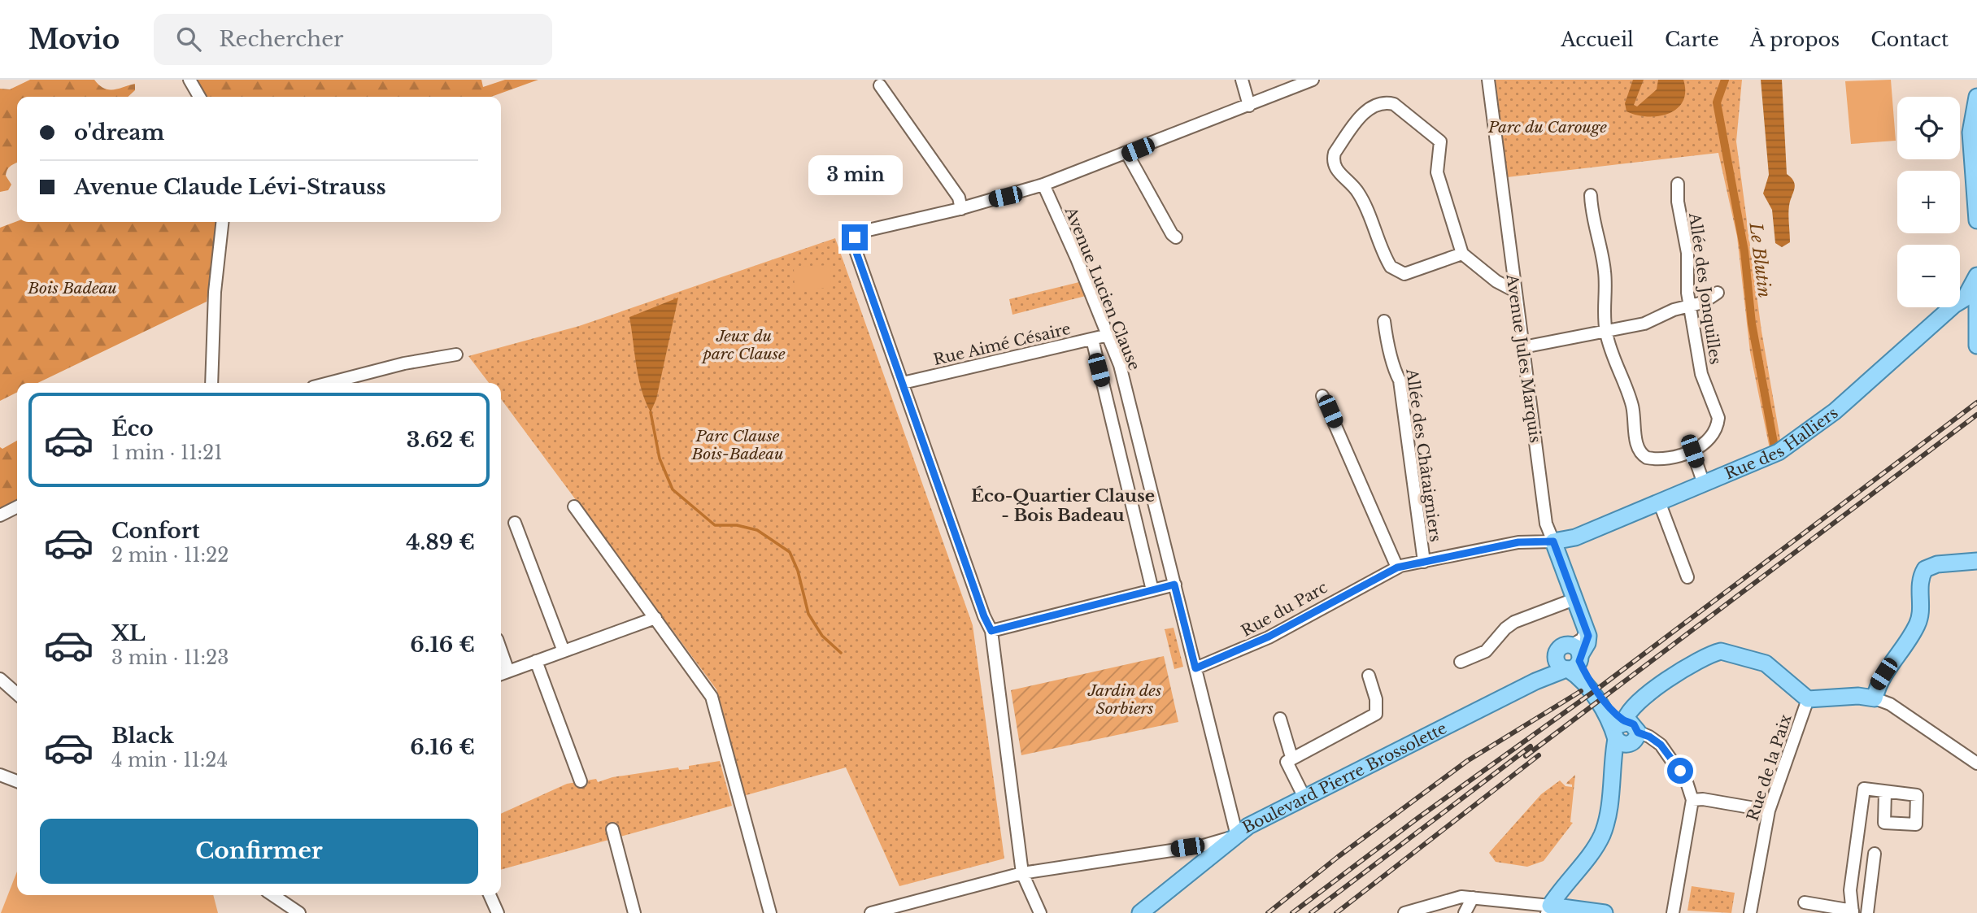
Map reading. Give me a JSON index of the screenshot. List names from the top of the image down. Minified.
{"streets":{"main road":["Avenue Jules Marquis","Rue des Halliers","Boulevard Pierre Brossolette"],"street":["Avenue Lucien Clause","Allée des Jonquilles","Rue Aimé Césaire","Allée des Châtaigniers","Rue du Parc","Rue de la Paix"]},"crossings":[["Avenue Lucien Clause","Rue Aimé Césaire"],["Avenue Lucien Clause","Rue du Parc"],["Avenue Lucien Clause","Boulevard Pierre Brossolette"],["Avenue Jules Marquis","Rue des Halliers"],["Avenue Jules Marquis","Rue du Parc"],["Avenue Jules Marquis","Boulevard Pierre Brossolette"],["Rue des Halliers","Rue du Parc"],["Allée des Châtaigniers","Rue du Parc"]],"districts":["Éco-Quartier Clause - Bois Badeau"],"water":["Le Blutin"],"parks":["Parc du Carouge","Bois Badeau","Jeux du parc Clause","Parc Clause Bois-Badeau","Jardin des Sorbiers"],"page":{"header":"Movio","search":"Rechercher","nav":["Accueil","Carte","À propos","Contact"],"map_buttons":["+","−"],"banner":["o'dream","Avenue Claude Lévi-Strauss"],"bubble":"3 min","list":[{"name":"Éco","note":"1 min · 11:21","value":"3.62 €"},{"name":"Confort","note":"2 min · 11:22","value":"4.89 €"},{"name":"XL","note":"3 min · 11:23","value":"6.16 €"},{"name":"Black","note":"4 min · 11:24","value":"6.16 €"}],"buttons":"Confirmer"}}
